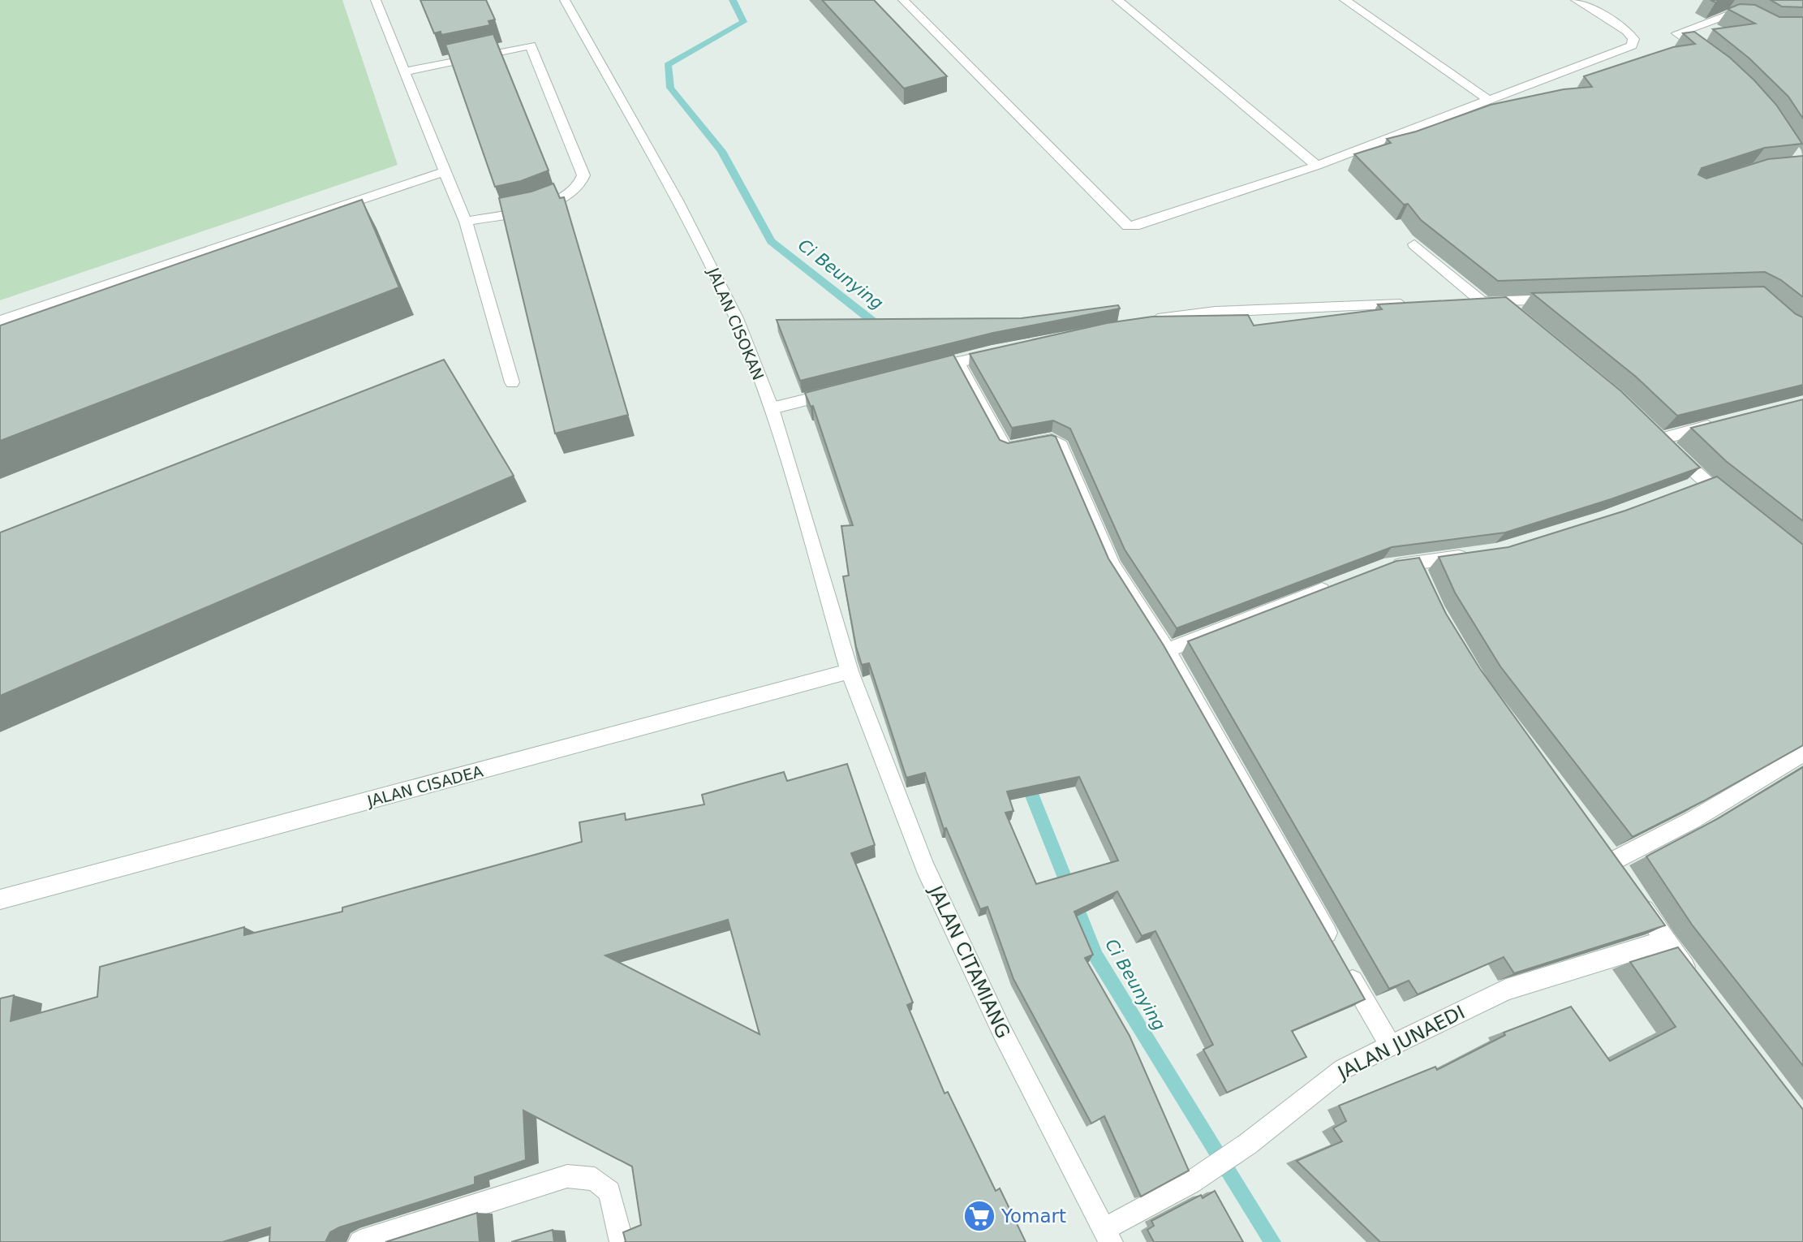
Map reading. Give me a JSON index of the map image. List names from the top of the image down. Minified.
{"streets":{"street":["JALAN CISOKAN","JALAN CISADEA","JALAN CITAMIANG","JALAN JUNAEDI"]},"crossings":[["JALAN CISOKAN","JALAN CISADEA"],["JALAN CISOKAN","JALAN CITAMIANG"],["JALAN CISADEA","JALAN CITAMIANG"],["JALAN CITAMIANG","JALAN JUNAEDI"]],"water":["Ci Beunying"],"places":{"supermarket":["Yomart"]}}
